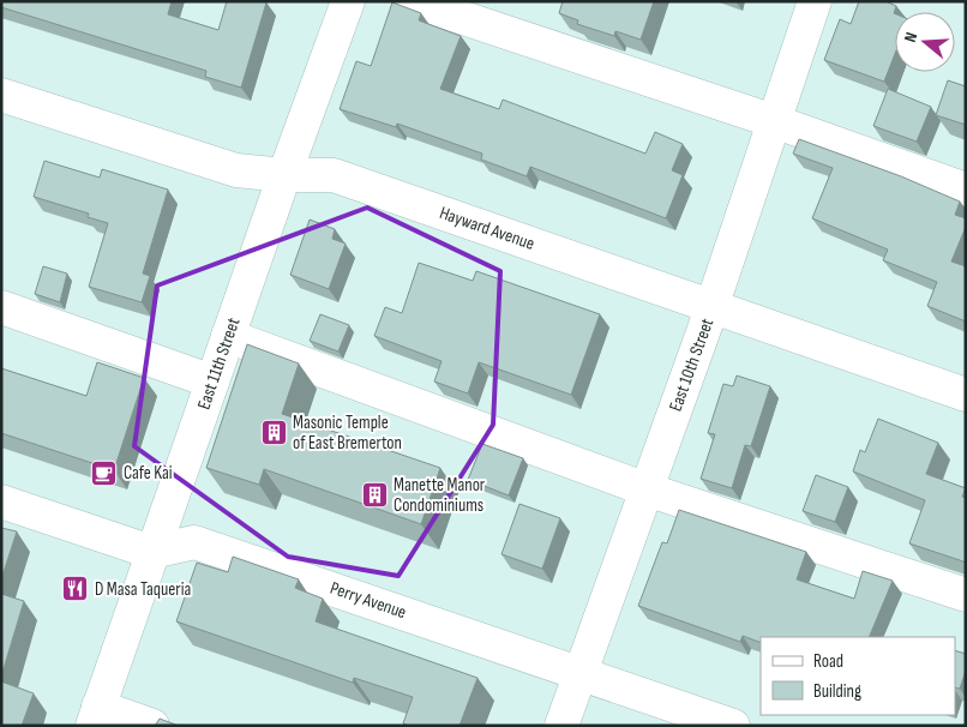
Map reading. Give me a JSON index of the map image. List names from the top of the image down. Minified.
{"streets":{"street":["Hayward Avenue","East 11th Street","East 10th Street","Perry Avenue"]},"crossings":[["Hayward Avenue","East 11th Street"],["Hayward Avenue","East 10th Street"],["East 11th Street","Perry Avenue"],["East 10th Street","Perry Avenue"]],"places":{"building":["Masonic Temple of East Bremerton","Manette Manor Condominiums"],"cafe":["Cafe Kai"],"restaurant":["D Masa Taqueria"]},"legend":["Road","Building"],"north":"left"}
